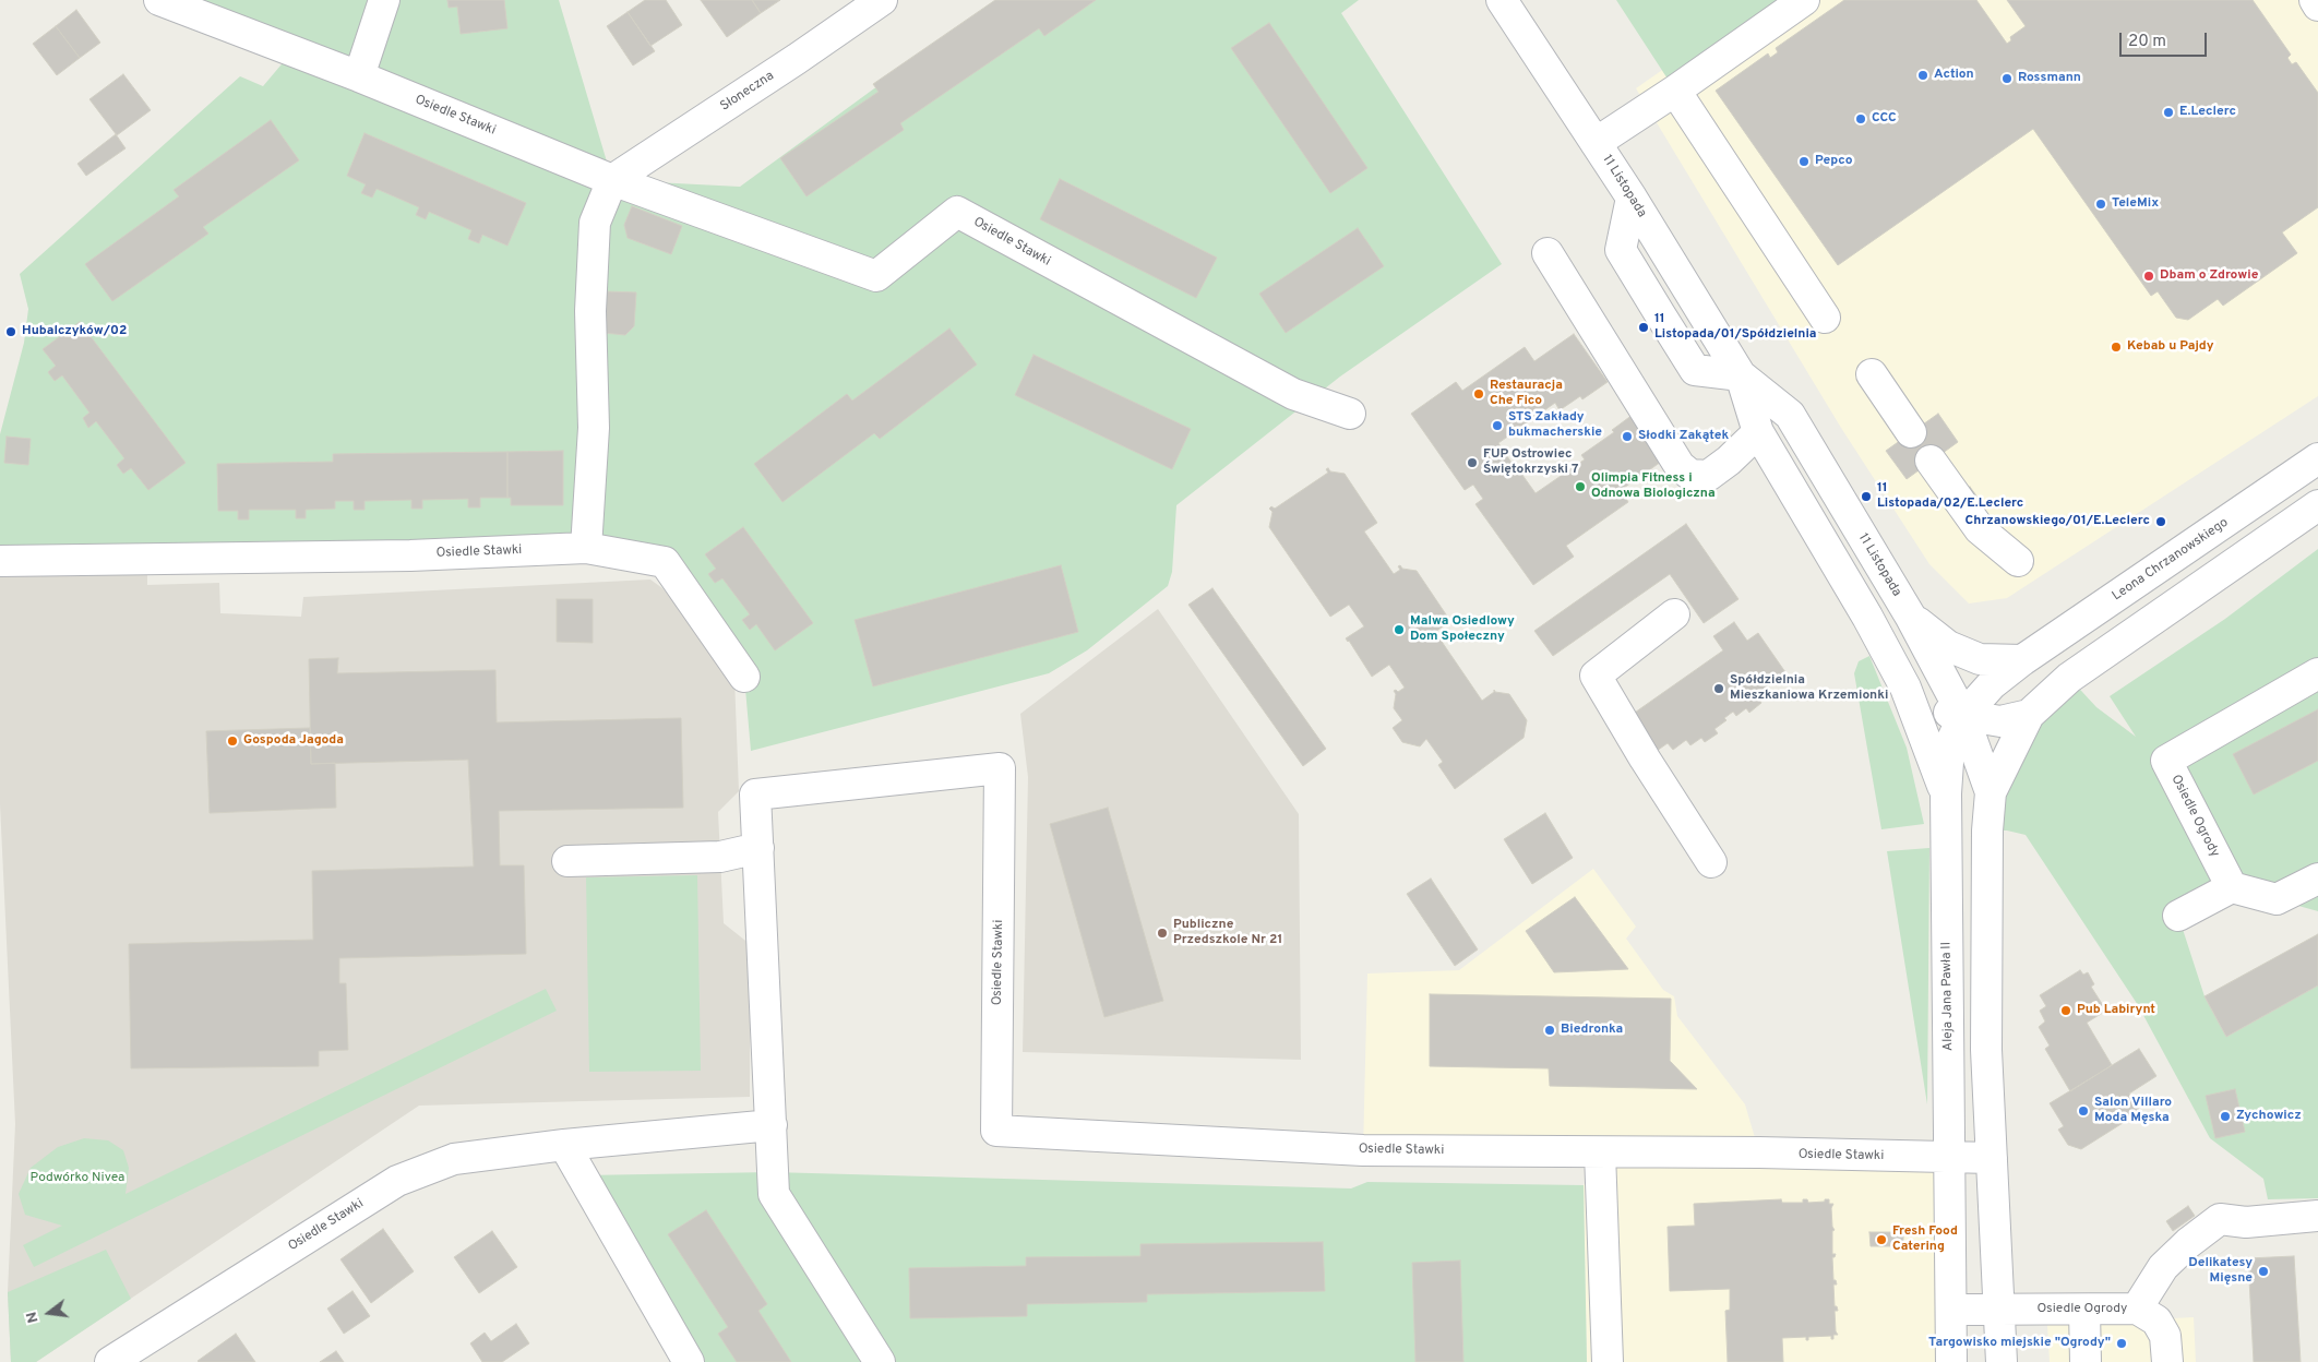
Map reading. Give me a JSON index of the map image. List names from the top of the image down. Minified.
{"streets":{"street":["Słoneczna","Osiedle Stawki","11 Listopada","Leona Chrzanowskiego","Osiedle Ogrody","Aleja Jana Pawła II"]},"crossings":[["Słoneczna","Osiedle Stawki"],["Osiedle Stawki","Aleja Jana Pawła II"],["11 Listopada","Leona Chrzanowskiego"],["11 Listopada","Aleja Jana Pawła II"],["Leona Chrzanowskiego","Aleja Jana Pawła II"],["Osiedle Ogrody","Aleja Jana Pawła II"]],"parks":["Podwórko Nivea"],"places":["Action","Rossmann","E.Leclerc","CCC","Pepco","TeleMix","Dbam o Zdrowie","11 Listopada/01/Spółdzielnia","Hubalczyków/02","Kebab u Pajdy","Restauracja Che Fico","STS Zakłady bukmacherskie","Słodki Zakątek","FUP Ostrowiec Świętokrzyski 7","Olimpia Fitness i Odnowa Biologiczna","11 Listopada/02/E.Leclerc","Chrzanowskiego/01/E.Leclerc","Malwa Osiedlowy Dom Społeczny","Spółdzielnia Mieszkaniowa Krzemionki","Gospoda Jagoda","Publiczne Przedszkole Nr 21","Pub Labirynt","Biedronka","Salon Villaro Moda Męska","Zychowicz","Fresh Food Catering","Delikatesy Mięsne","Targowisko miejskie \"Ogrody\""],"scale_bar":"20 m","north":"left"}
